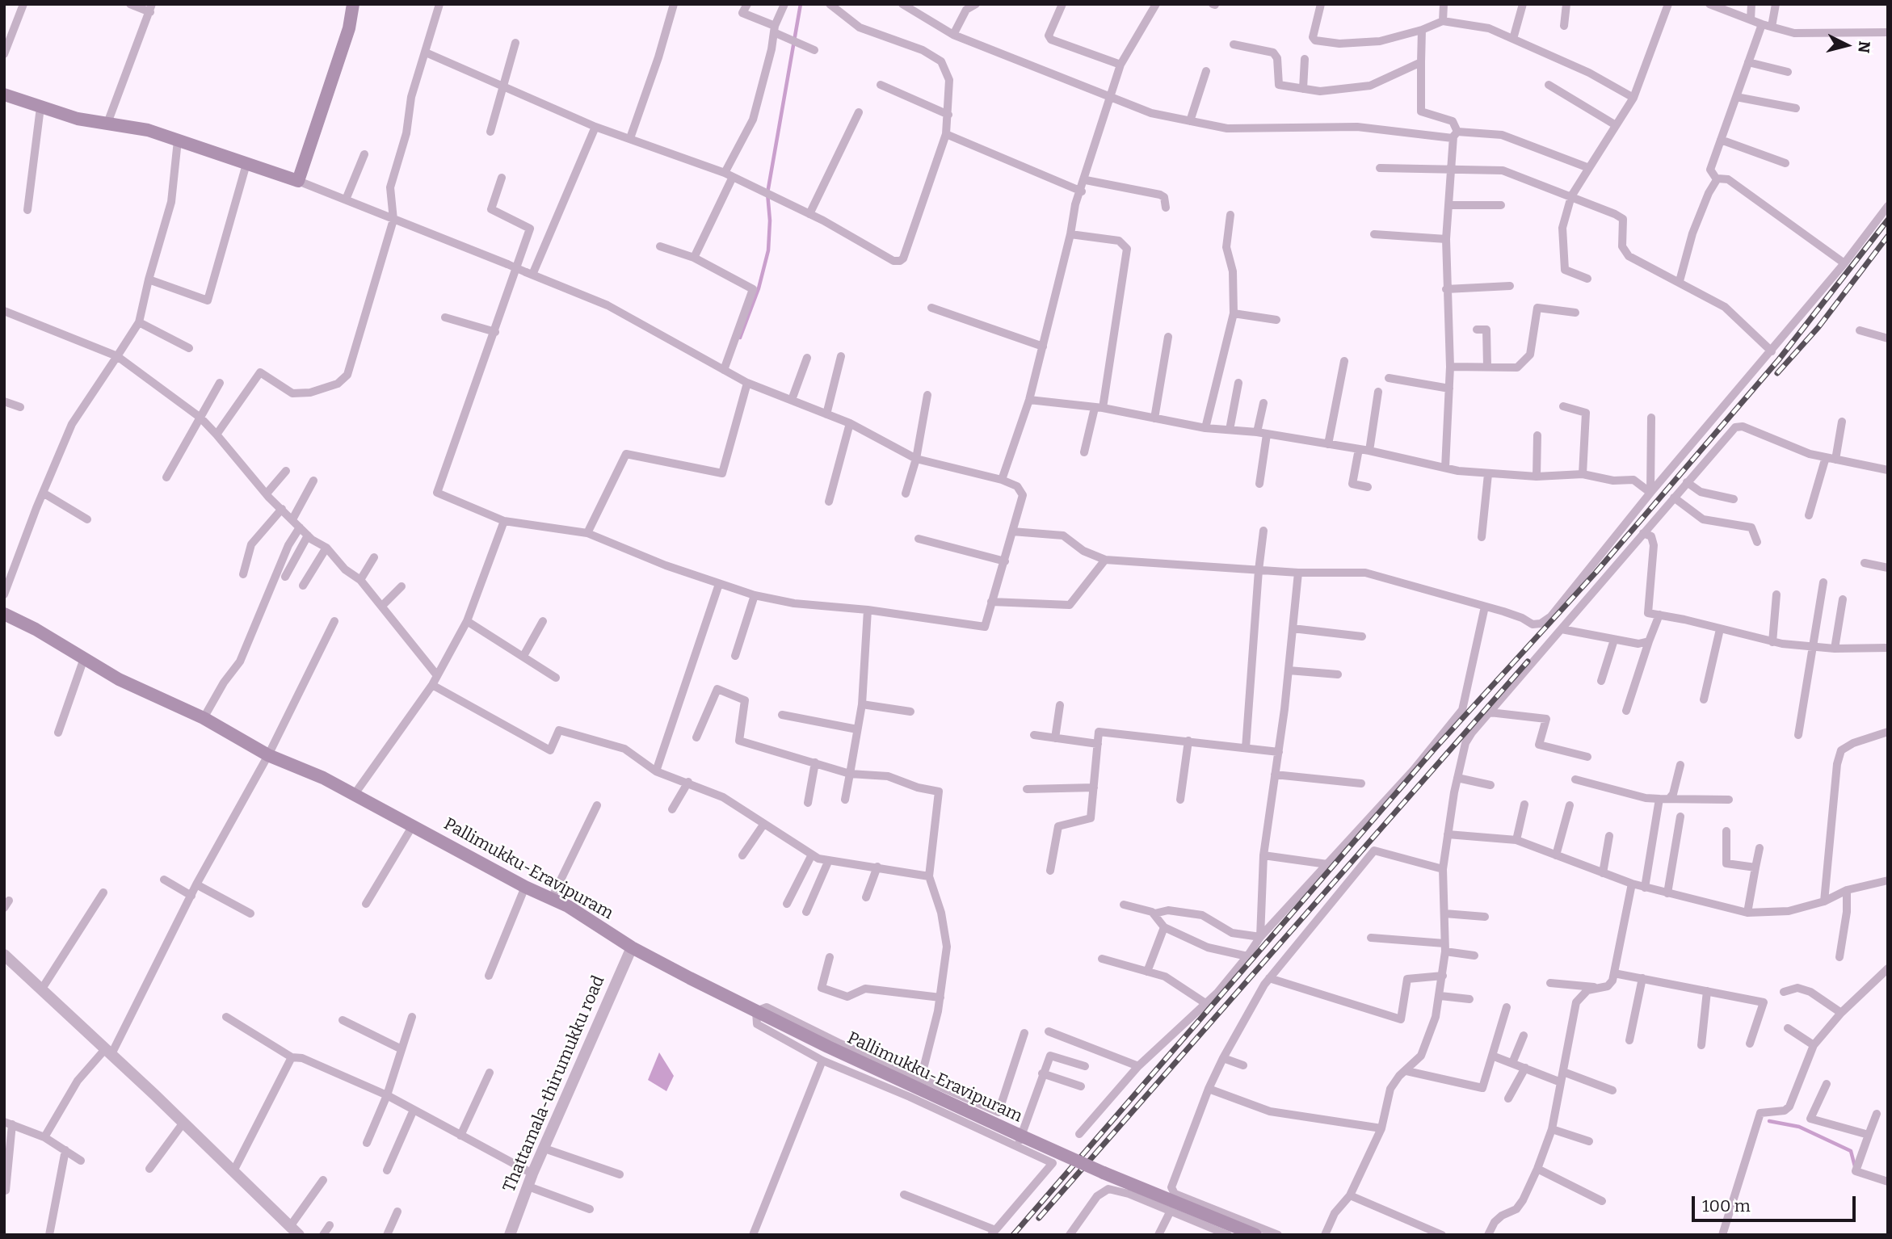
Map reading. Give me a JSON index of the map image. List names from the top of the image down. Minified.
{"streets":{"main road":["Pallimukku-Eravipuram"],"street":["Thattamala-thirumukku road"]},"crossings":[["Pallimukku-Eravipuram","Thattamala-thirumukku road"]],"scale_bar":"100 m","north":"right"}
